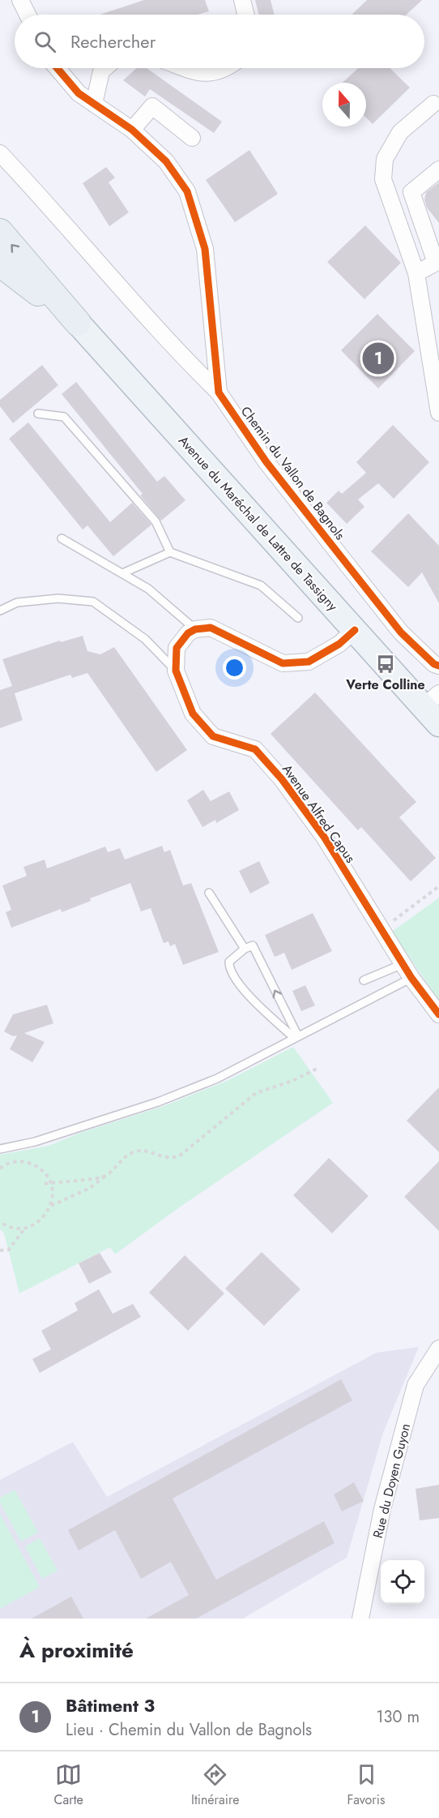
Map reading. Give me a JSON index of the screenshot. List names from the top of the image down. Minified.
{"streets":{"main road":["Avenue du Maréchal de Lattre de Tassigny"],"street":["Chemin du Vallon de Bagnols","Avenue Alfred Capus","Rue du Doyen Guyon"]},"places":{"bus stop":["Verte Colline"]},"north":"top","page":{"search":"Rechercher","pins":"1","heading":"À proximité","list":[{"mark":"1","name":"Bâtiment 3","note":"Lieu · Chemin du Vallon de Bagnols","value":"130 m"}],"nav":["Carte","Itinéraire","Favoris"]}}
